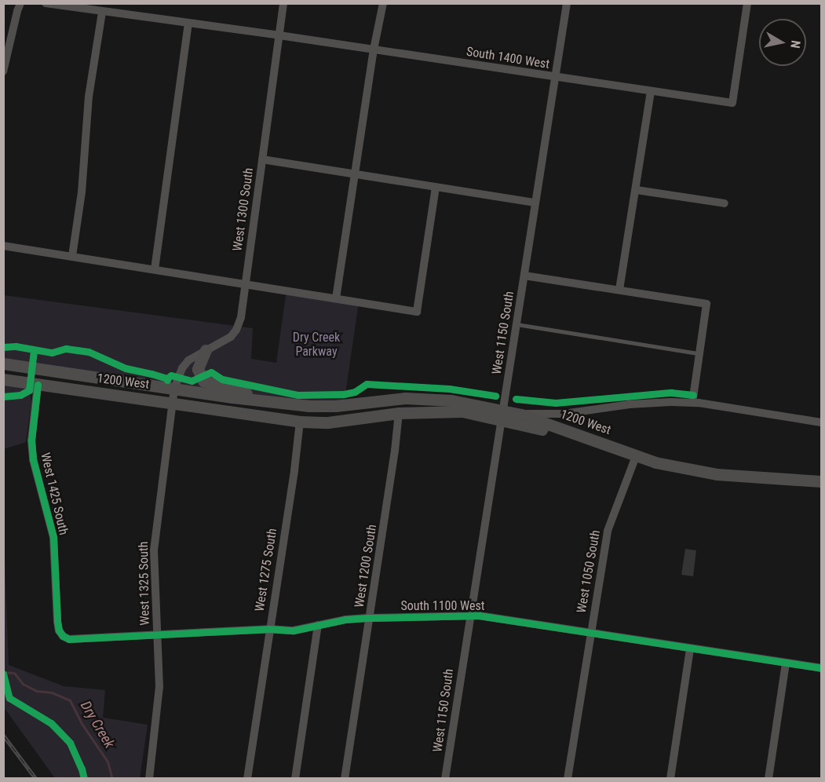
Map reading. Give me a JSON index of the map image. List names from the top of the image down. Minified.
{"streets":{"street":["South 1400 West","West 1300 South","West 1150 South","1200 West","West 1425 South","West 1200 South","West 1275 South","West 1050 South","West 1325 South","South 1100 West"]},"crossings":[["South 1400 West","West 1300 South"],["South 1400 West","West 1150 South"],["West 1300 South","1200 West"],["West 1300 South","West 1325 South"],["West 1150 South","1200 West"],["West 1150 South","South 1100 West"],["1200 West","West 1425 South"],["1200 West","West 1200 South"],["1200 West","West 1275 South"],["1200 West","West 1050 South"],["1200 West","West 1325 South"],["West 1425 South","South 1100 West"],["West 1200 South","South 1100 West"],["West 1275 South","South 1100 West"],["West 1050 South","South 1100 West"],["West 1325 South","South 1100 West"]],"water":["Dry Creek"],"parks":["Dry Creek Parkway"],"north":"right"}
